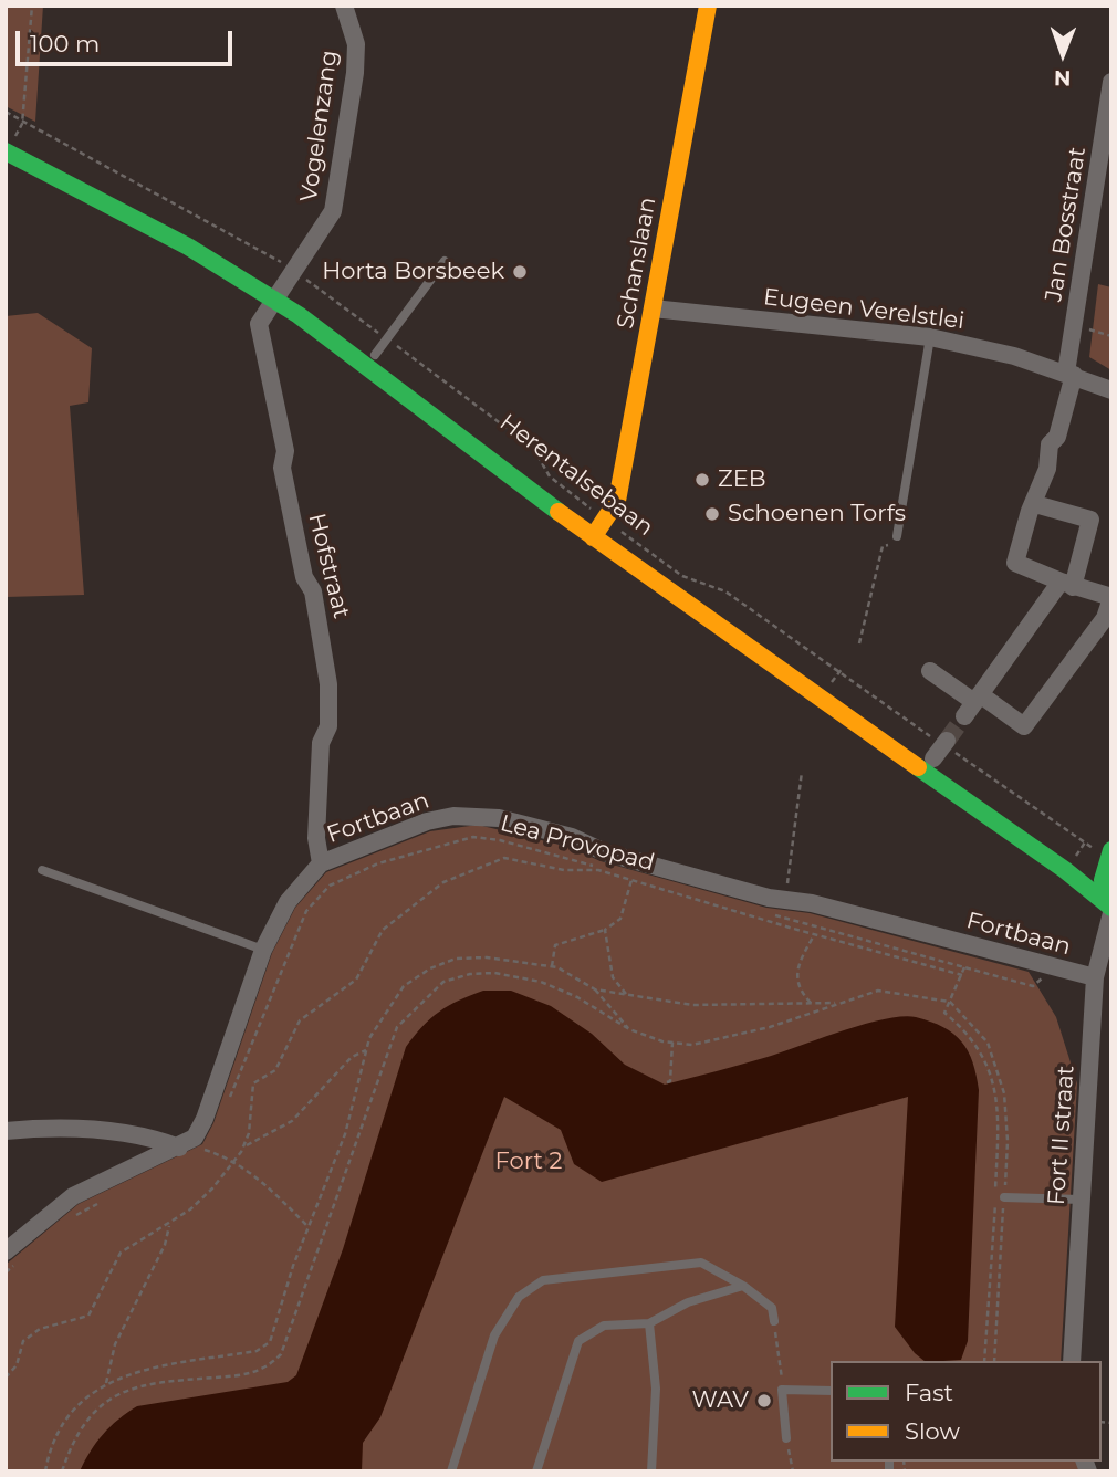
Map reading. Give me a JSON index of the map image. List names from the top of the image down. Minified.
{"streets":{"main road":["Schanslaan","Herentalsebaan"],"street":["Vogelenzang","Jan Bosstraat","Eugeen Verelstlei","Hofstraat","Fortbaan","Fort II straat"],"path":["Lea Provopad"]},"crossings":[["Vogelenzang","Herentalsebaan"],["Vogelenzang","Hofstraat"],["Jan Bosstraat","Eugeen Verelstlei"],["Schanslaan","Eugeen Verelstlei"],["Schanslaan","Herentalsebaan"],["Herentalsebaan","Hofstraat"],["Herentalsebaan","Fort II straat"],["Hofstraat","Fortbaan"],["Fortbaan","Fort II straat"]],"parks":["Fort 2"],"places":["Horta Borsbeek","ZEB","Schoenen Torfs","WAV"],"legend":["Fast","Slow"],"scale_bar":"100 m","north":"bottom"}
